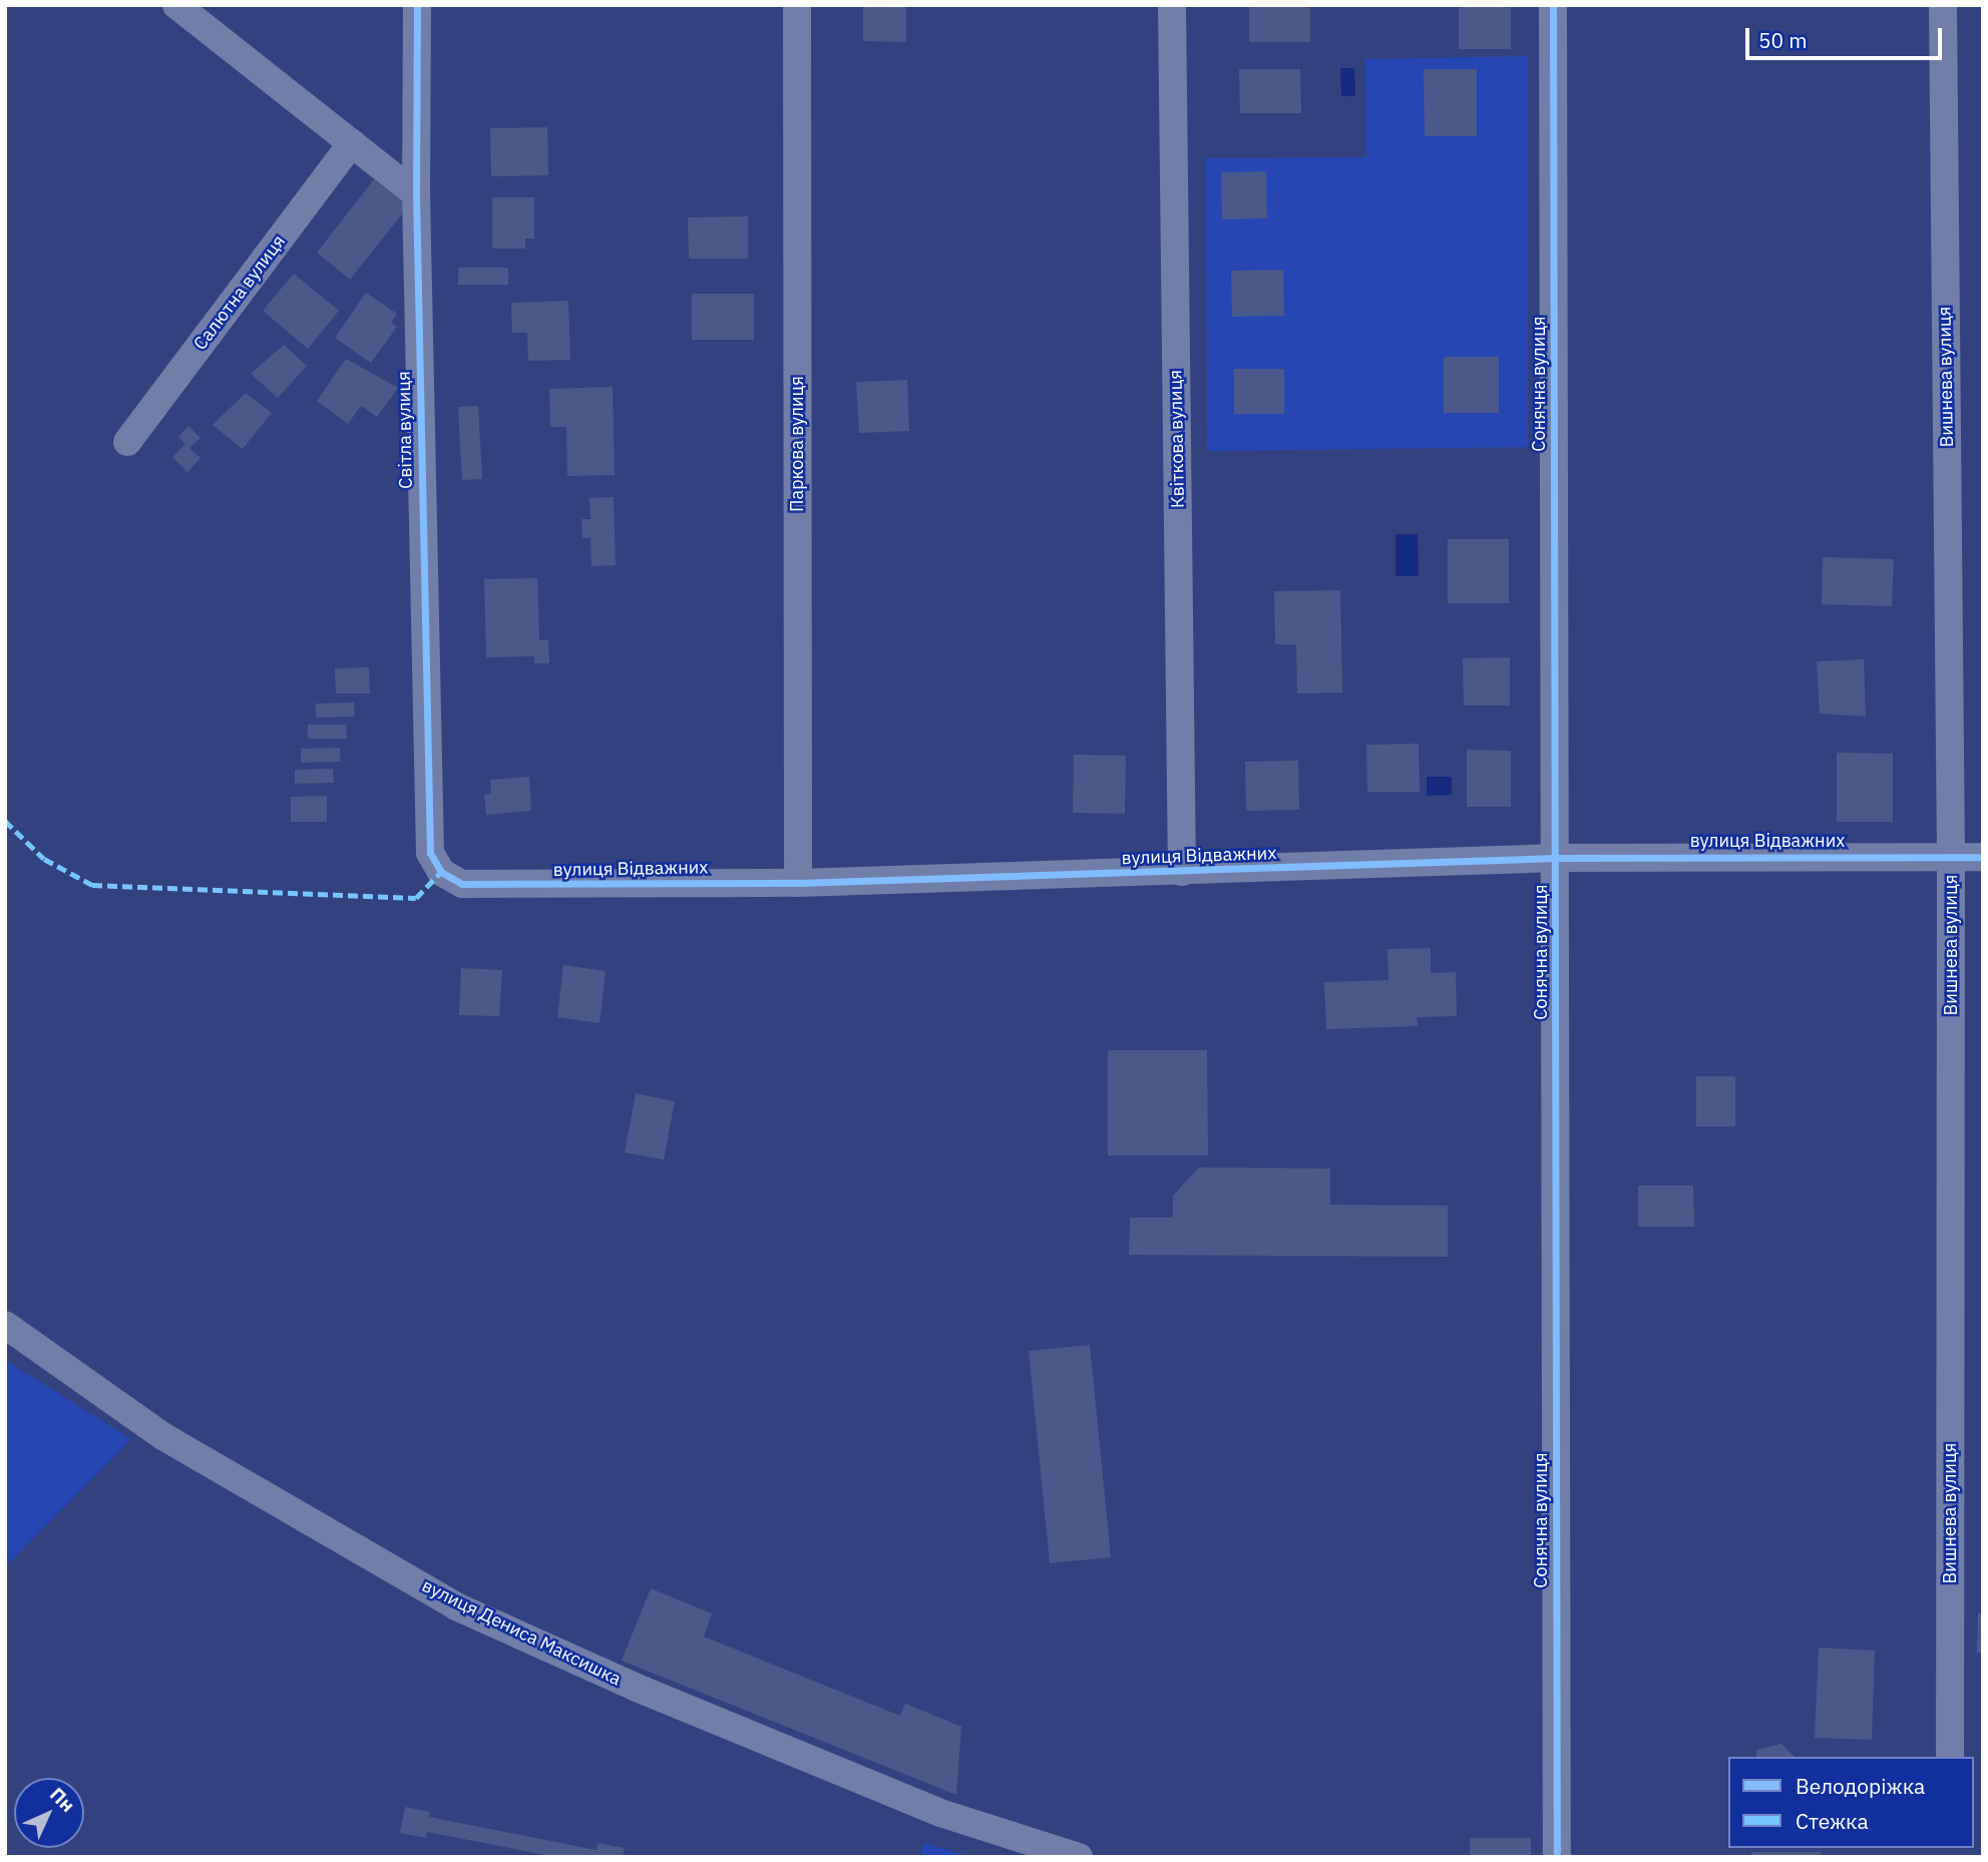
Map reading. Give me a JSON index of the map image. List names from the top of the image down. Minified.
{"streets":{"street":["Салютна вулиця","Вишнева вулиця","Сонячна вулиця","Світла вулиця","Квіткова вулиця","Паркова вулиця","вулиця Відважних","вулиця Дениса Максишка"]},"crossings":[["Вишнева вулиця","вулиця Відважних"],["Сонячна вулиця","вулиця Відважних"],["Світла вулиця","вулиця Відважних"],["Квіткова вулиця","вулиця Відважних"],["Паркова вулиця","вулиця Відважних"]],"legend":["Велодоріжка","Стежка"],"scale_bar":"50 m","north":"top right"}
